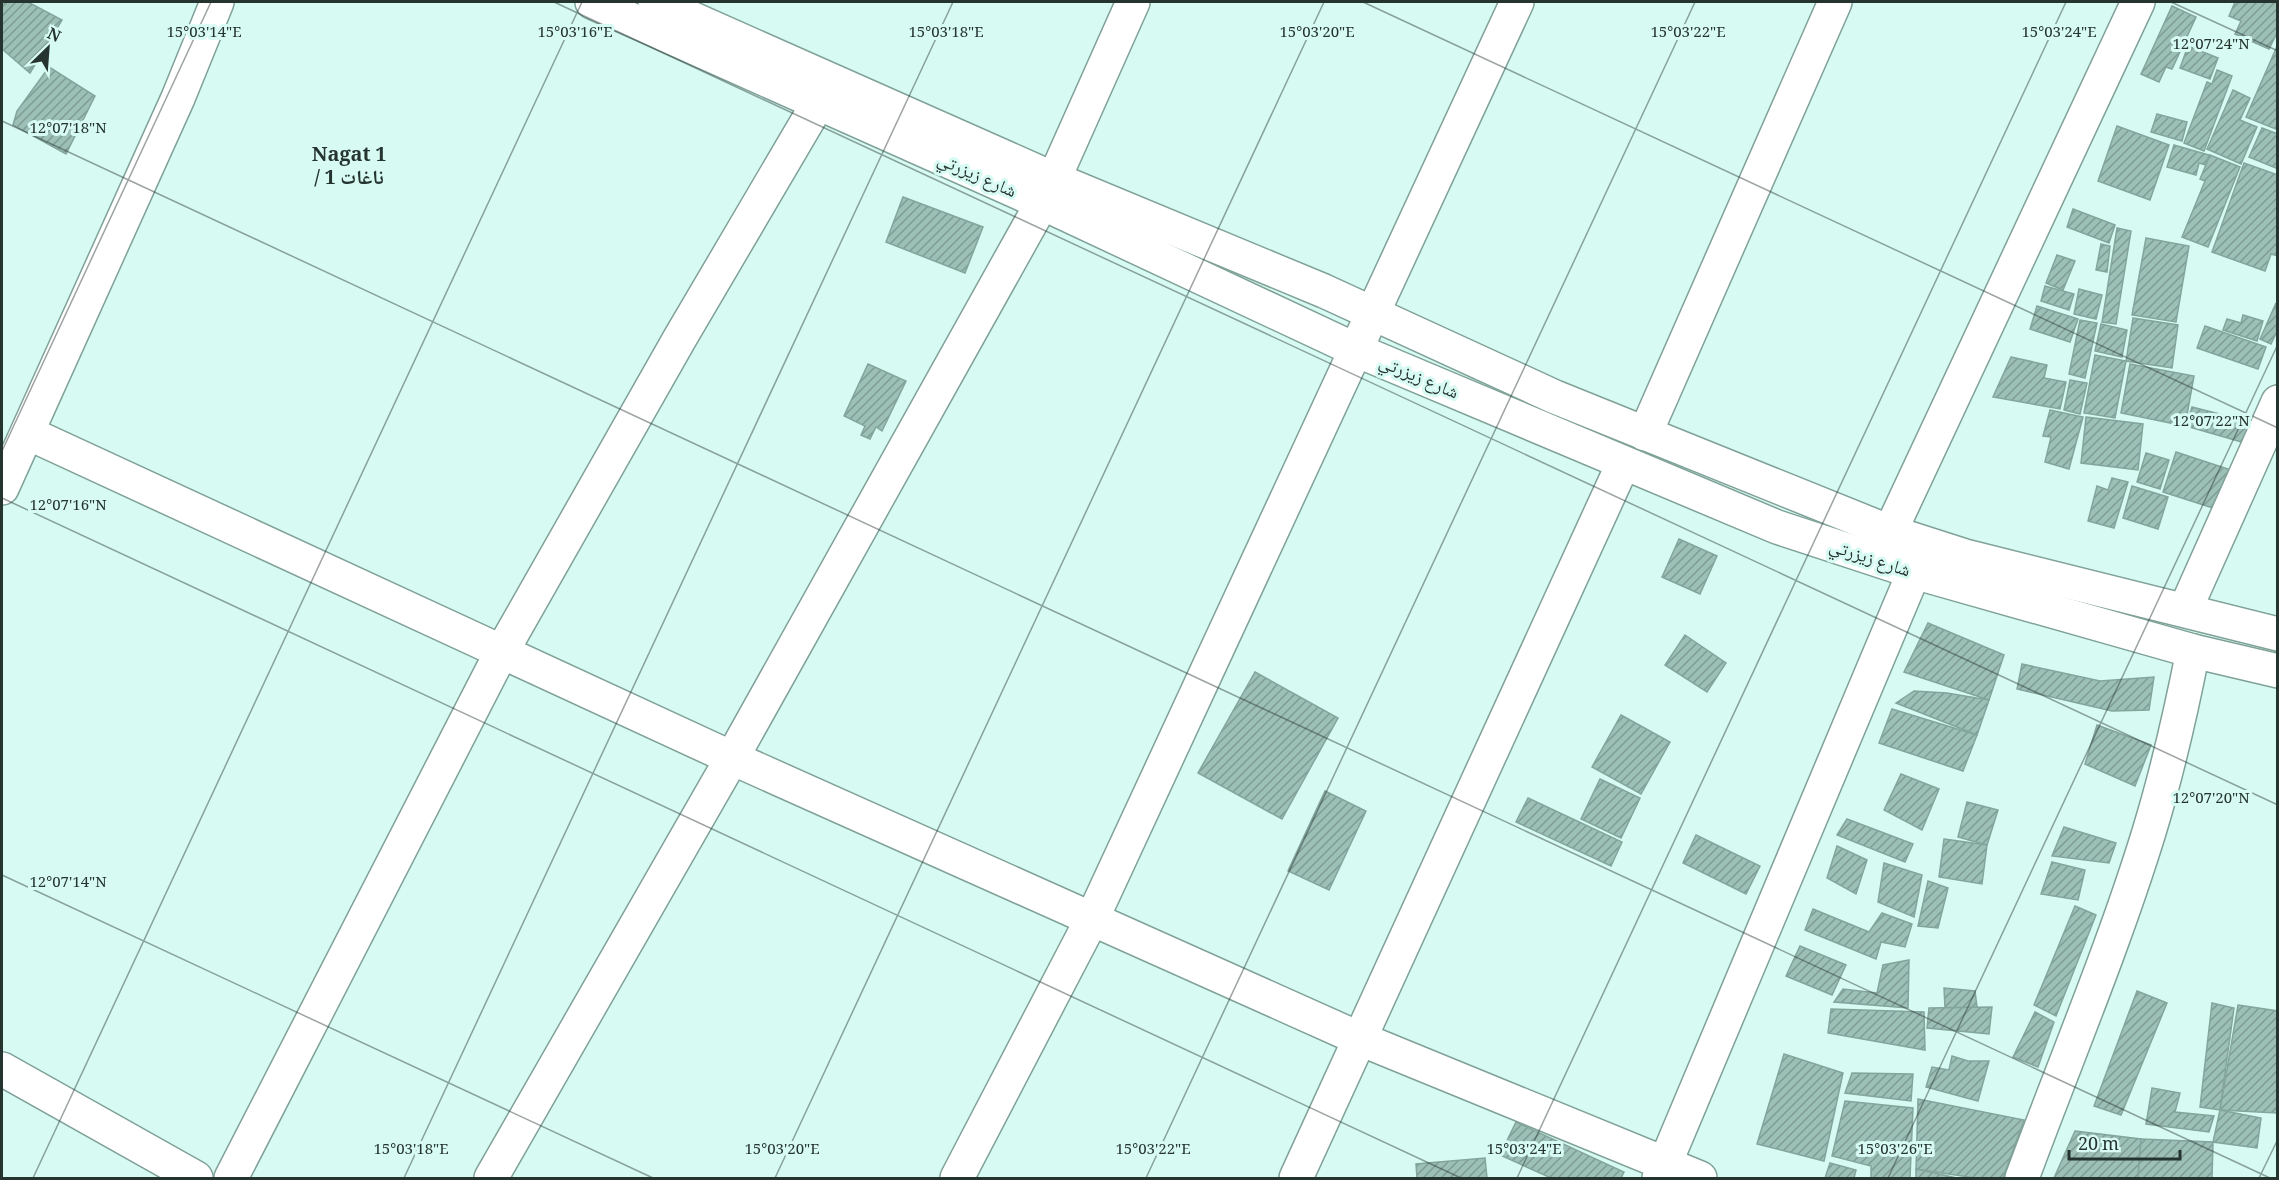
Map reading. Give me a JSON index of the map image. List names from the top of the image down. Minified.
{"streets":{"street":["شارع زيزرتي"]},"districts":["Nagat 1 / ناغات 1"],"scale_bar":"20 m","north":"top right","coordinates":["15°03'14\"E","15°03'16\"E","15°03'18\"E","15°03'20\"E","15°03'22\"E","15°03'24\"E","12°07'24\"N","12°07'18\"N","12°07'22\"N","12°07'16\"N","12°07'20\"N","12°07'14\"N","15°03'26\"E"]}
